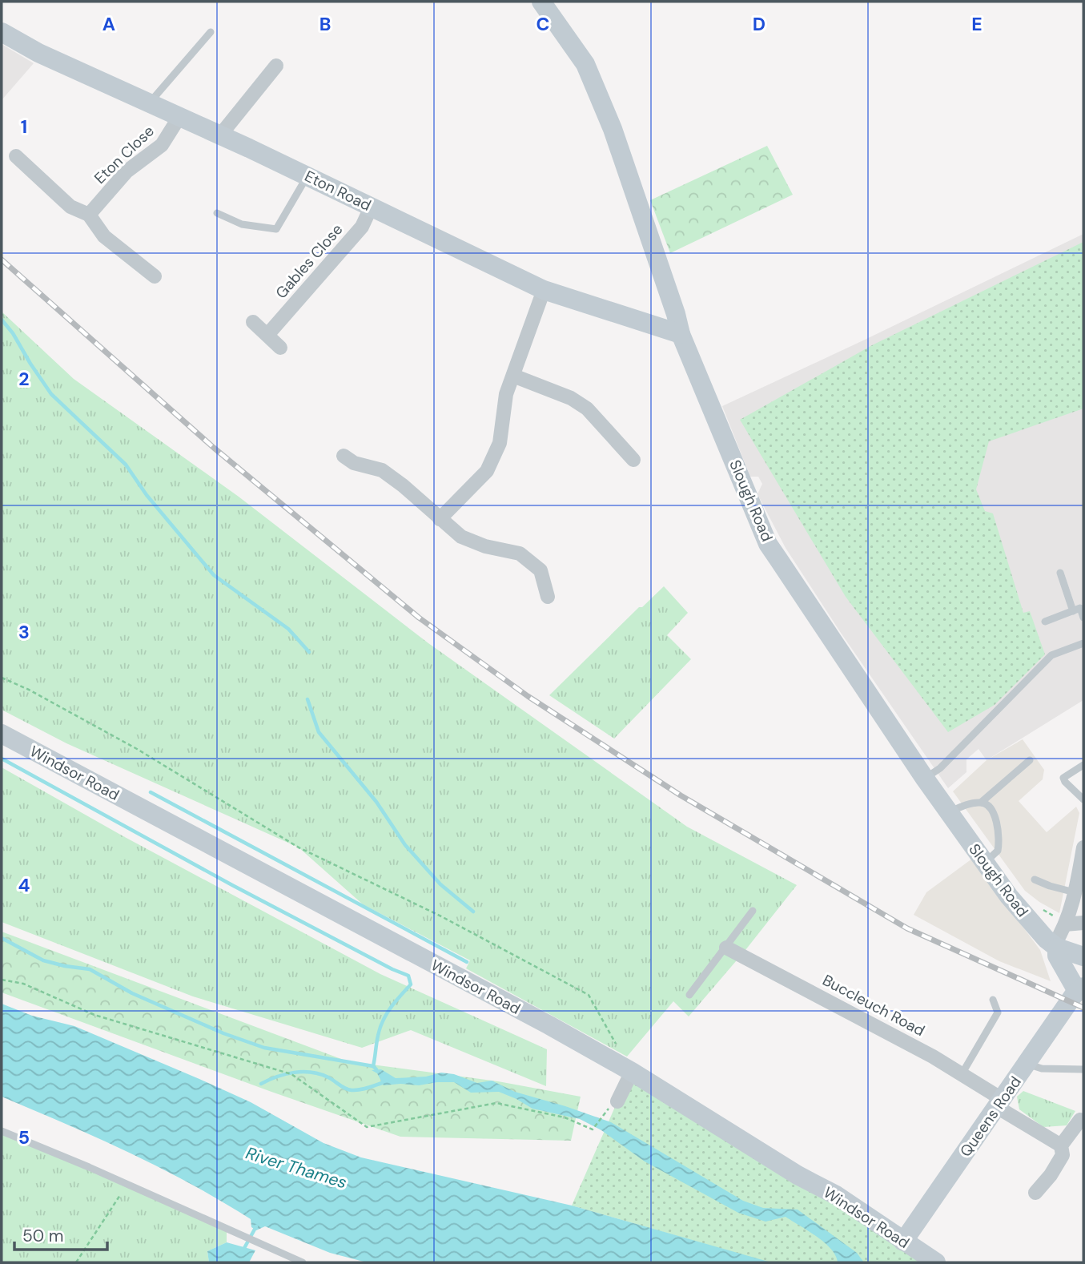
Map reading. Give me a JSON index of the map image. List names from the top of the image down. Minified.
{"streets":{"main road":["Eton Road","Slough Road","Windsor Road","Queens Road"],"street":["Eton Close","Gables Close","Buccleuch Road"]},"crossings":[["Eton Close","Eton Road"],["Eton Road","Gables Close"],["Eton Road","Slough Road"],["Slough Road","Queens Road"],["Windsor Road","Queens Road"],["Buccleuch Road","Queens Road"]],"water":["River Thames"],"scale_bar":"50 m","grid":{"columns":["A","B","C","D","E"],"rows":["1","2","3","4","5"]}}
